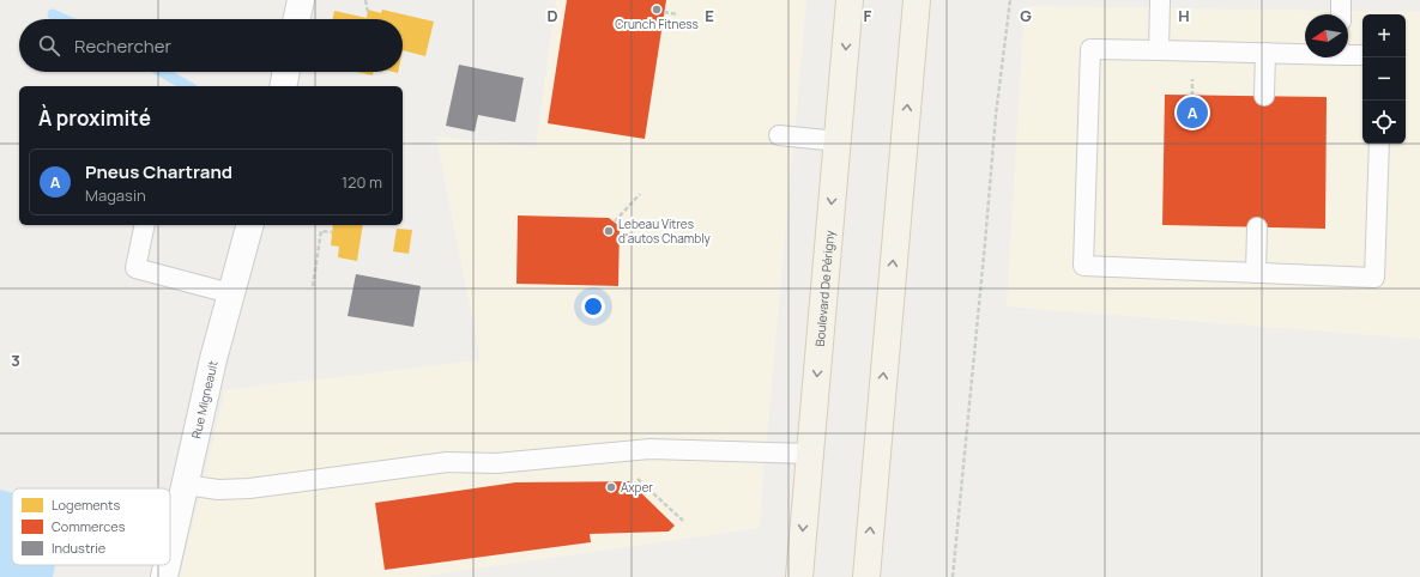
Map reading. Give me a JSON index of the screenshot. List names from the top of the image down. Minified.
{"streets":{"main road":["Boulevard De Périgny"],"street":["Rue Migneault"]},"places":["Crunch Fitness","Lebeau Vitres d'autos Chambly","Axper"],"legend":["Logements","Commerces","Industrie"],"north":"left","page":{"map_buttons":["+","−"],"search":"Rechercher","heading":"À proximité","pins":"A","list":[{"mark":"A","name":"Pneus Chartrand","note":"Magasin","value":"120 m"}]},"grid":{"columns":["D","E","F","G","H"],"rows":["3"]}}
